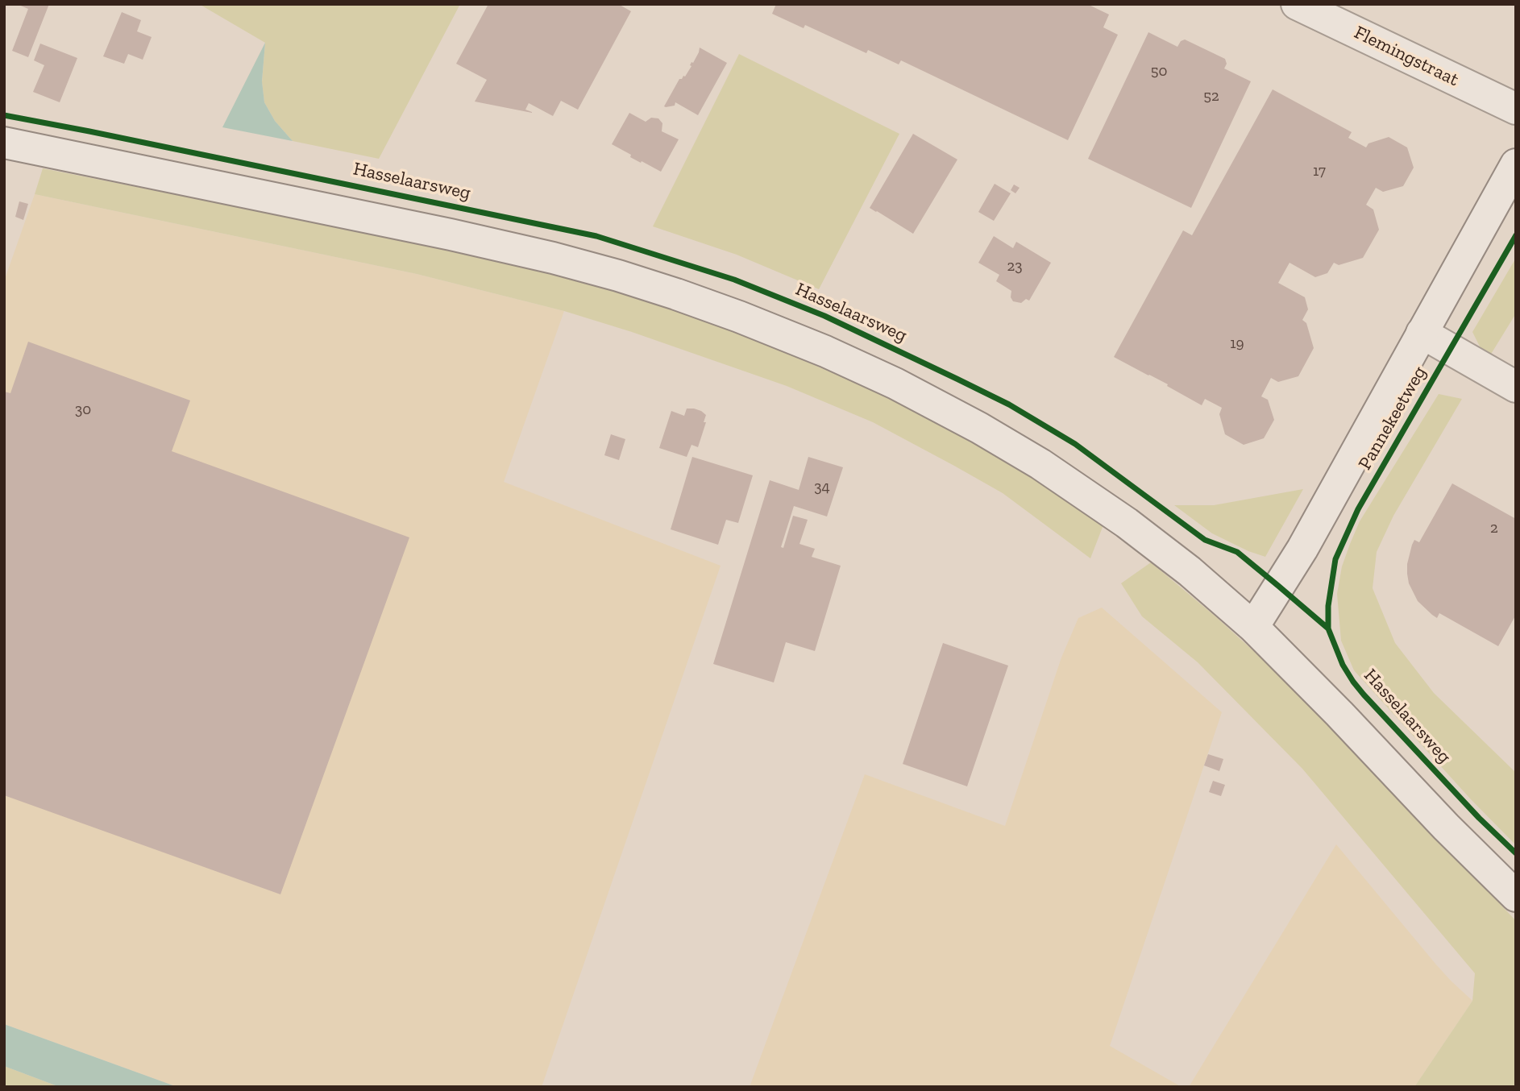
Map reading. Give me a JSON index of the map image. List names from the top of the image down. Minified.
{"streets":{"street":["Flemingstraat","Pannekeetweg"],"cycle path":["Hasselaarsweg"]},"house_numbers":["50","52","17","23","19","30","34","2"]}
